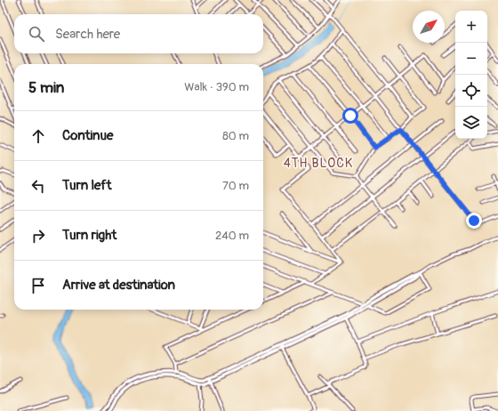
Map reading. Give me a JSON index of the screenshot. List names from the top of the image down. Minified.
{"districts":["4TH BLOCK"],"north":"top right","page":{"map_buttons":["+","−"],"search":"Search here","heading":["5 min","Walk · 390 m"],"list":[["Continue","80 m"],["Turn left","70 m"],["Turn right","240 m"],"Arrive at destination"]}}
